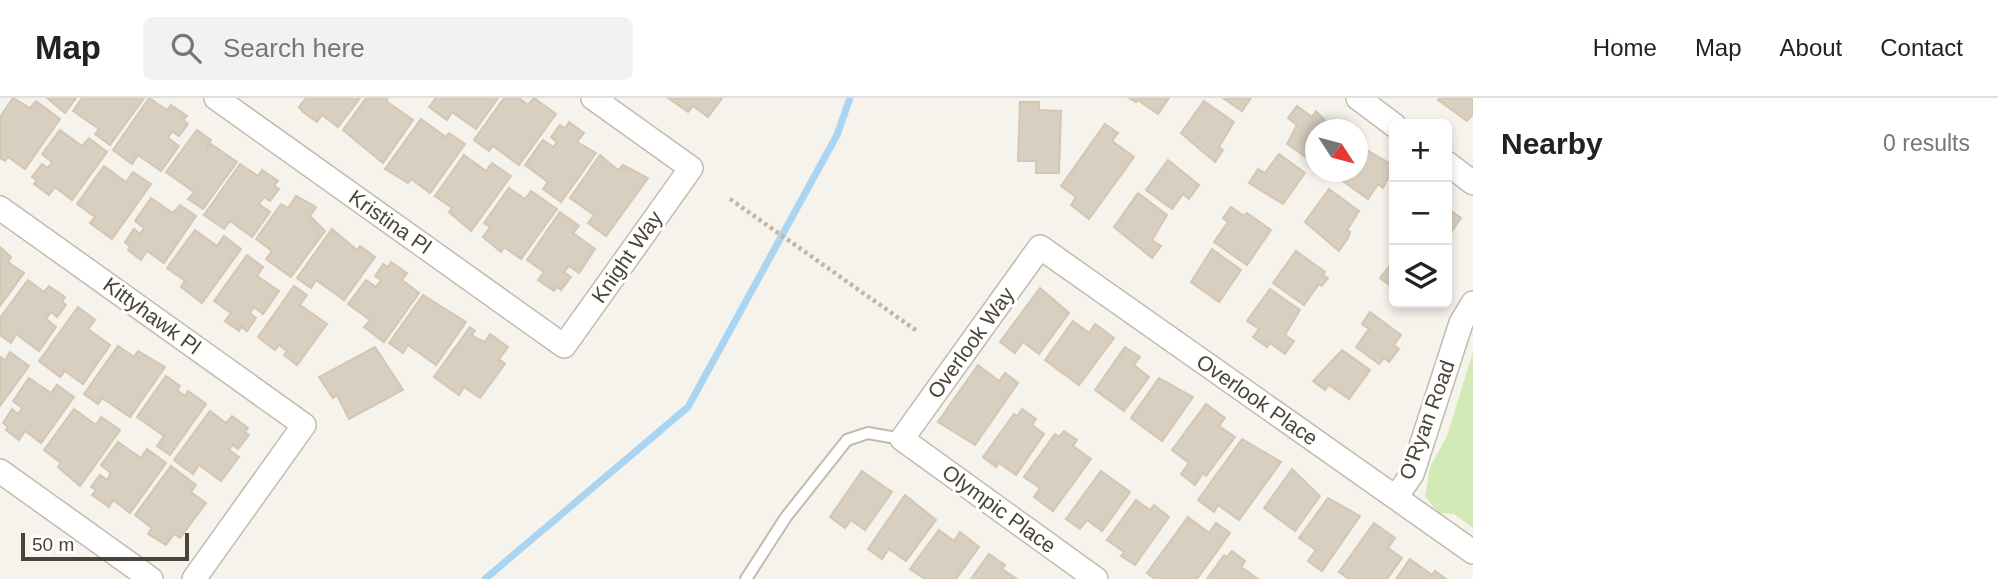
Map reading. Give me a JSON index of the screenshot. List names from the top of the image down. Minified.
{"streets":{"street":["Kristina Pl","Knight Way","Kittyhawk Pl","Overlook Way","Overlook Place","O'Ryan Road","Olympic Place"]},"crossings":[["Kristina Pl","Knight Way"],["Overlook Way","Overlook Place"],["Overlook Way","Olympic Place"],["Overlook Place","O'Ryan Road"]],"scale_bar":"50 m","north":"bottom right","page":{"header":"Map","search":"Search here","nav":["Home","Map","About","Contact"],"heading":["Nearby","0 results"],"map_buttons":["+","−"],"scale":"50 m"}}
